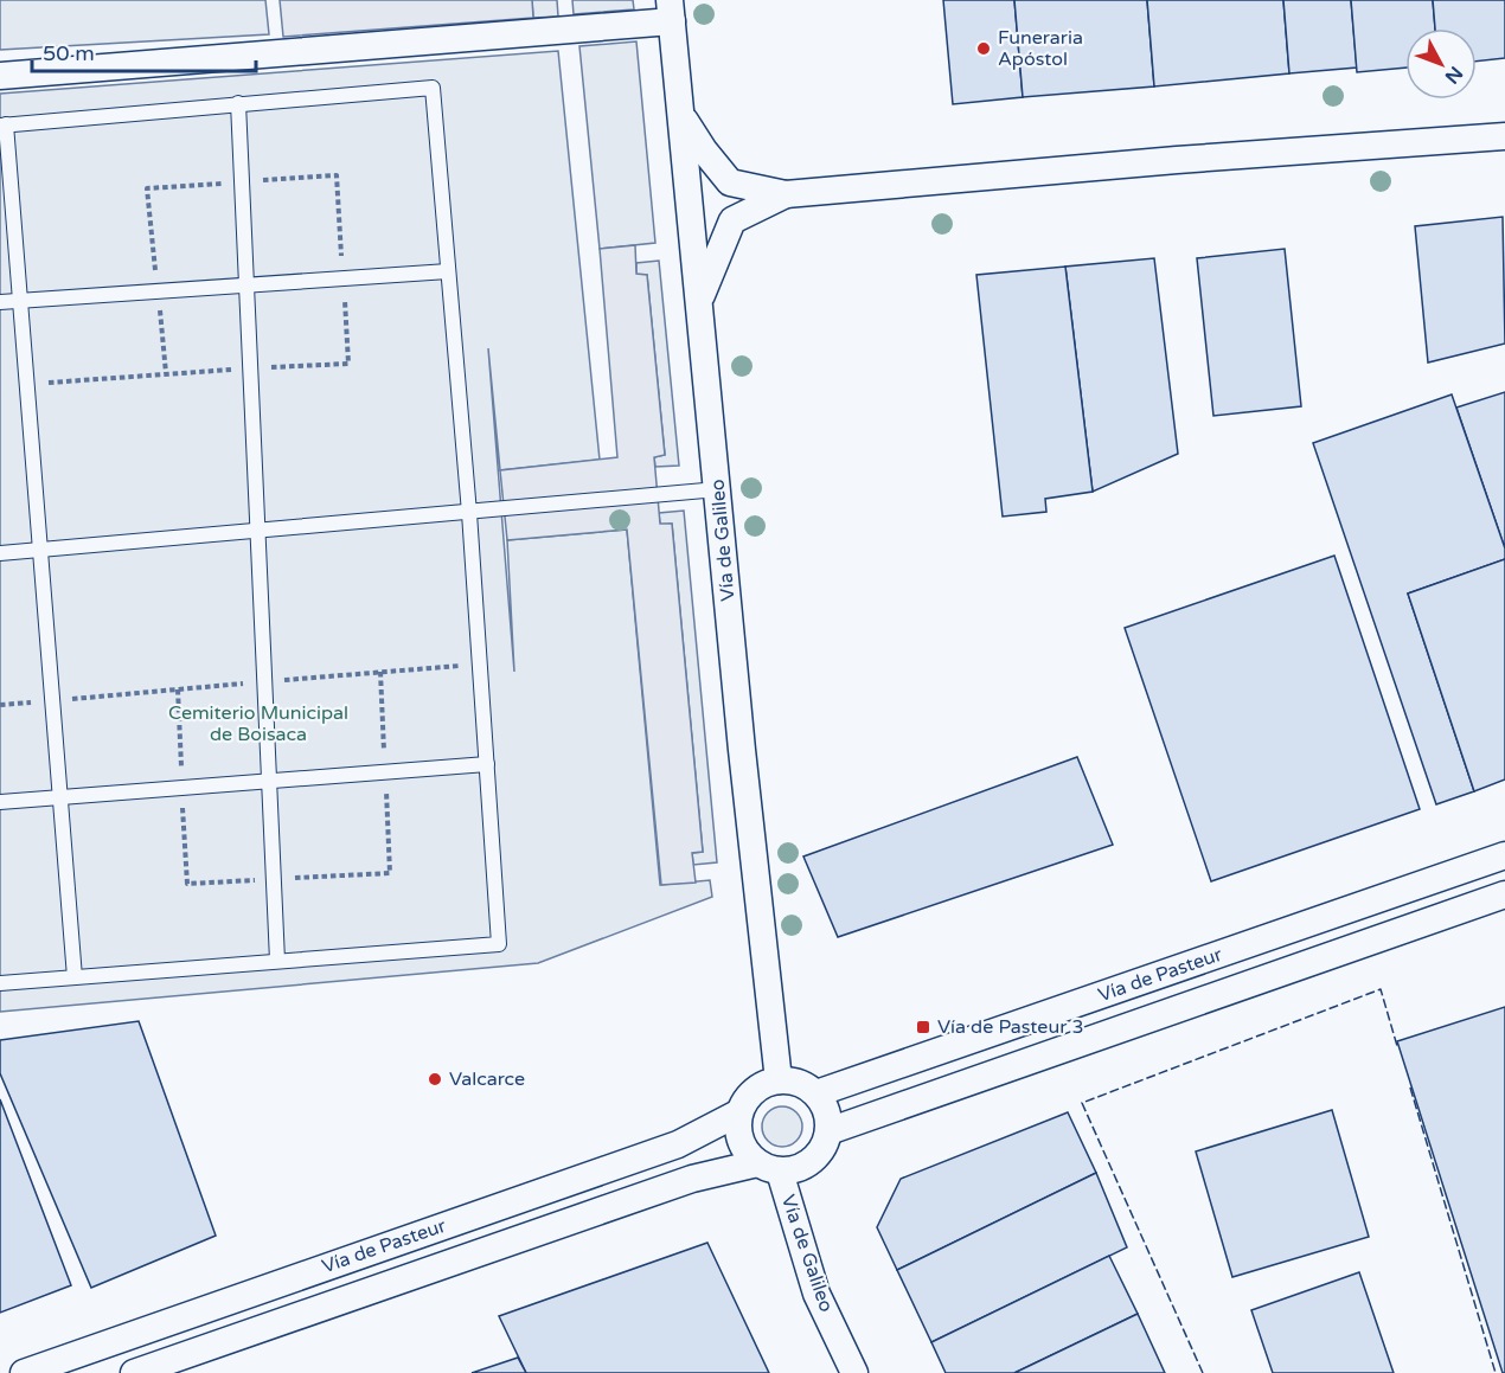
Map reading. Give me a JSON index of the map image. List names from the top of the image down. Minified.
{"streets":{"street":["Vía de Galileo","Vía de Pasteur"]},"crossings":[["Vía de Galileo","Vía de Pasteur"]],"parks":["Cemiterio Municipal de Boisaca"],"places":{"other":["Funeraria Apóstol","Valcarce"],"transit":["Vía de Pasteur 3"]},"scale_bar":"50 m","north":"bottom right"}
